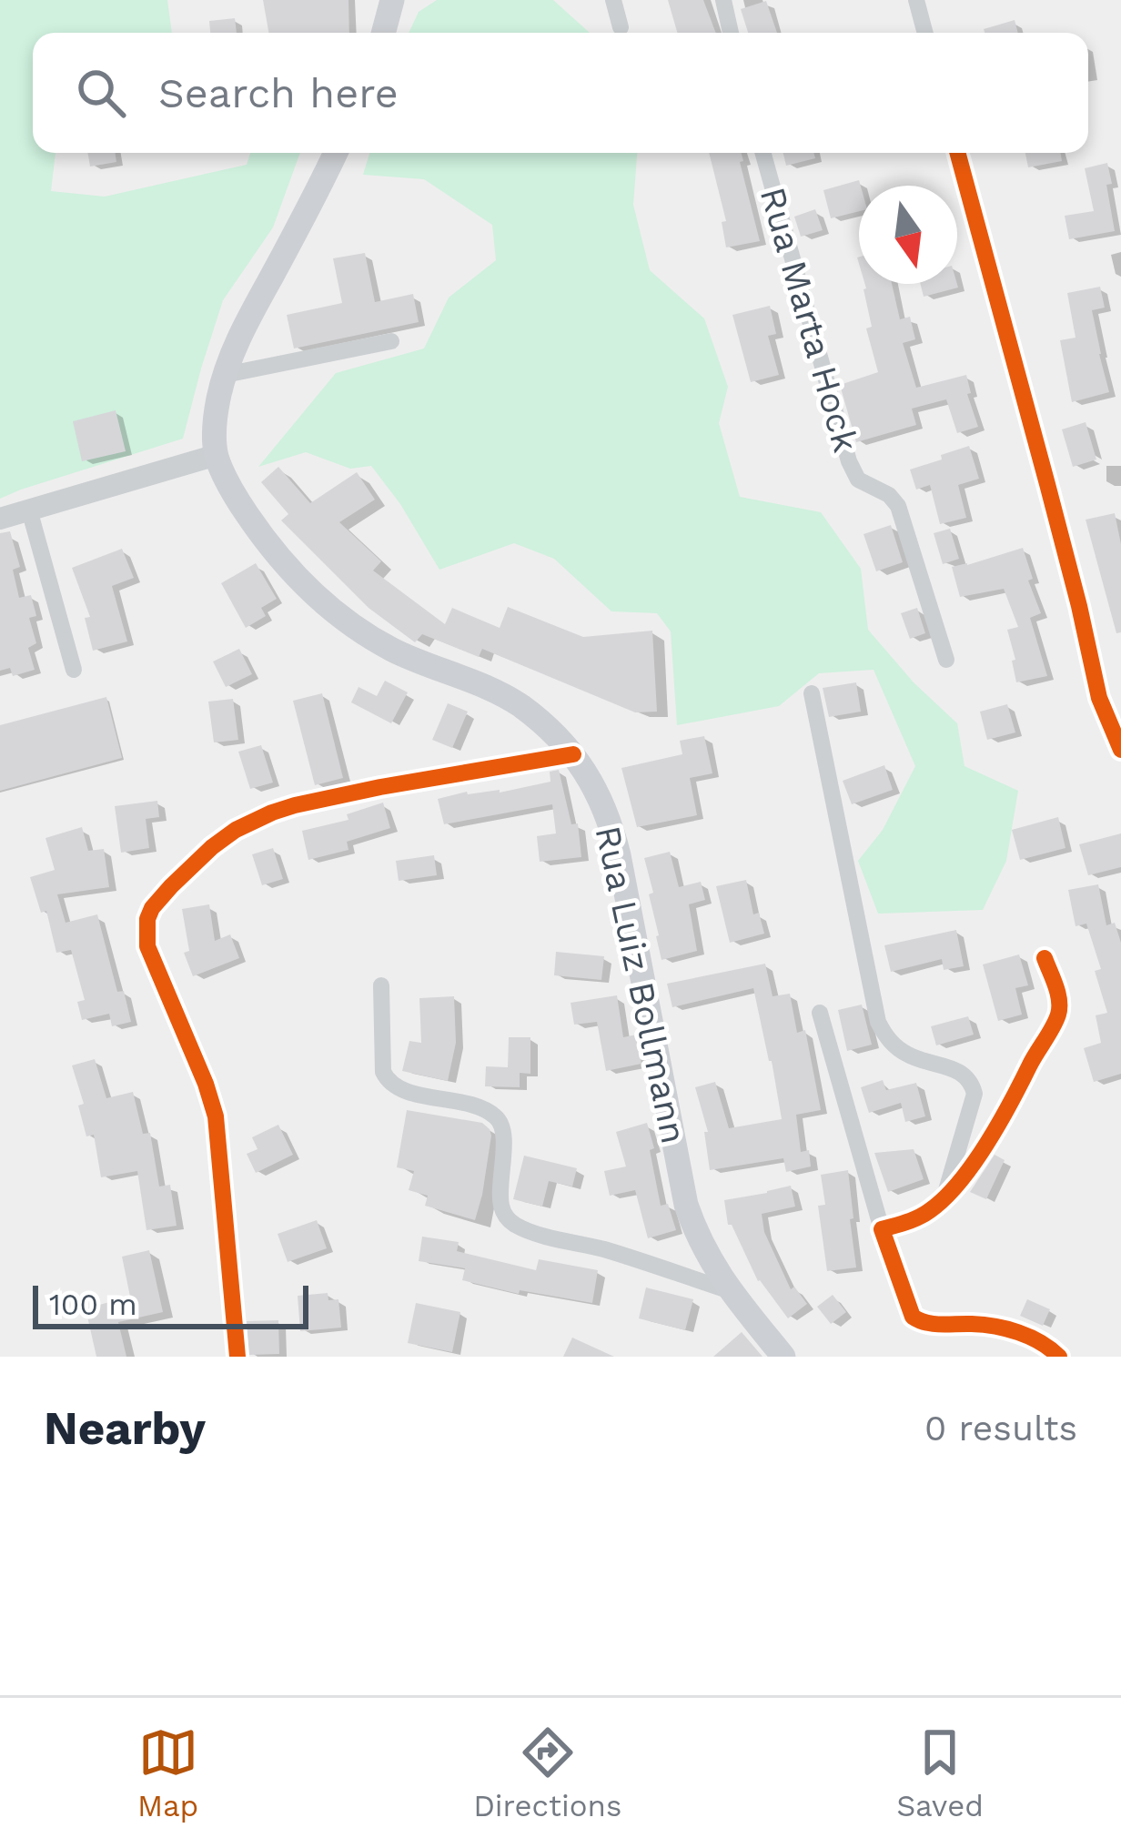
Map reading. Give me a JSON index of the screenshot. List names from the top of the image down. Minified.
{"streets":{"main road":["Rua Luiz Bollmann"],"street":["Rua Marta Hock"]},"scale_bar":"100 m","north":"bottom","page":{"search":"Search here","scale":"100 m","heading":["Nearby","0 results"],"nav":["Map","Directions","Saved"]}}
